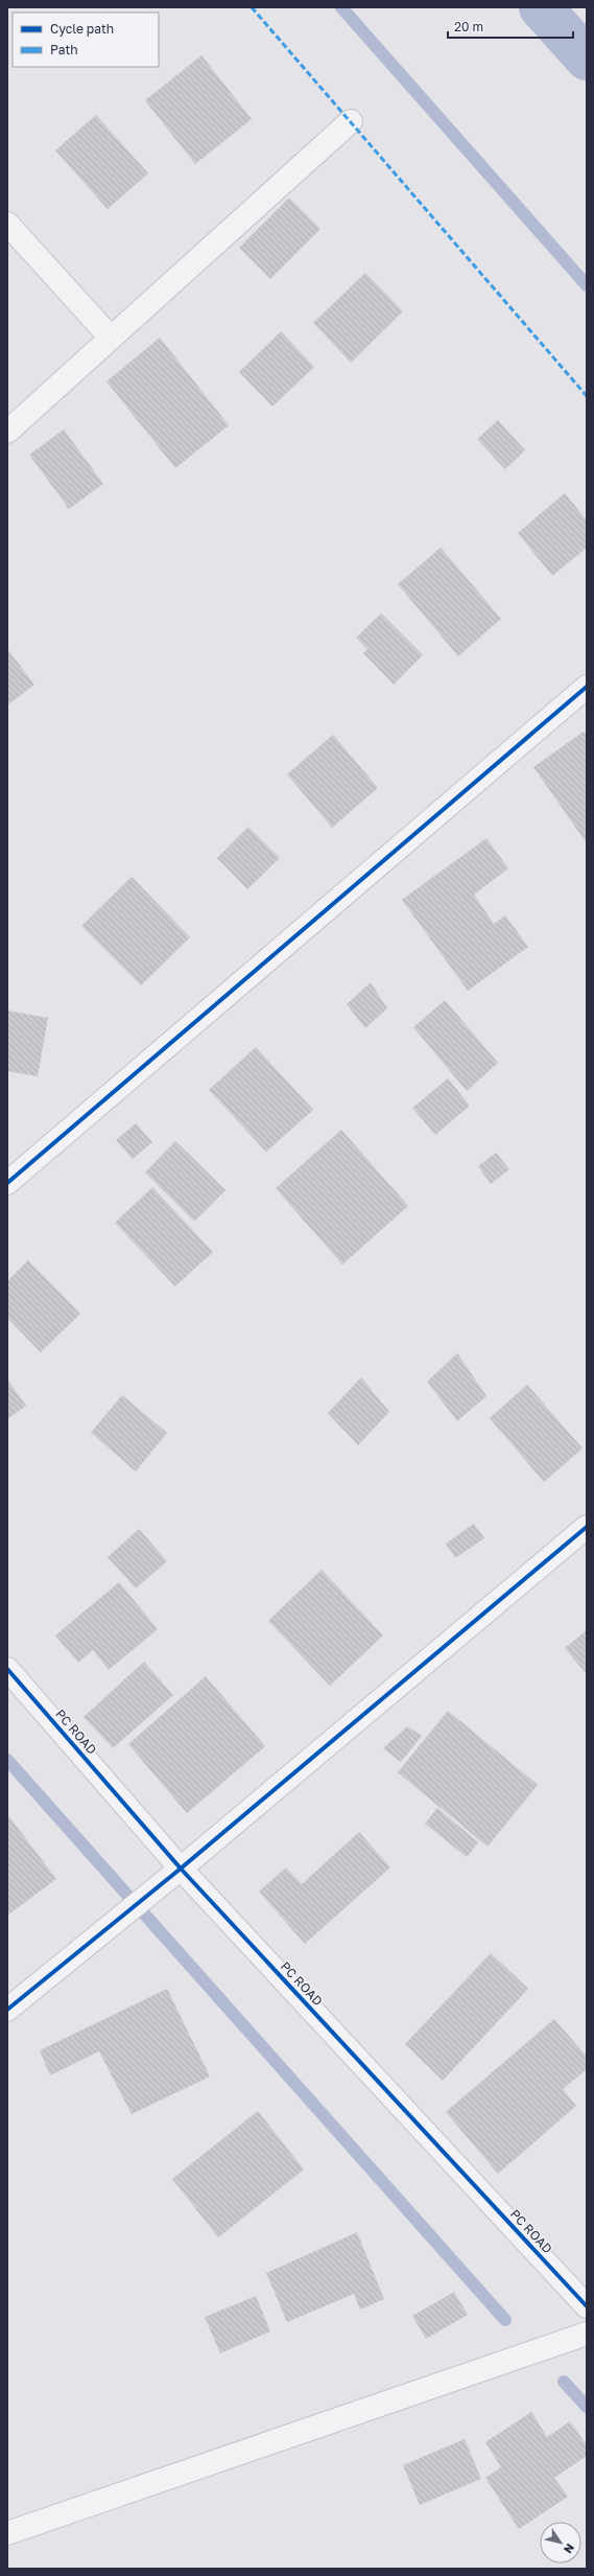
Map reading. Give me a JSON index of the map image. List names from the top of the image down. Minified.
{"streets":{"street":["PC ROAD"]},"legend":["Cycle path","Path"],"scale_bar":"20 m","north":"bottom right"}
